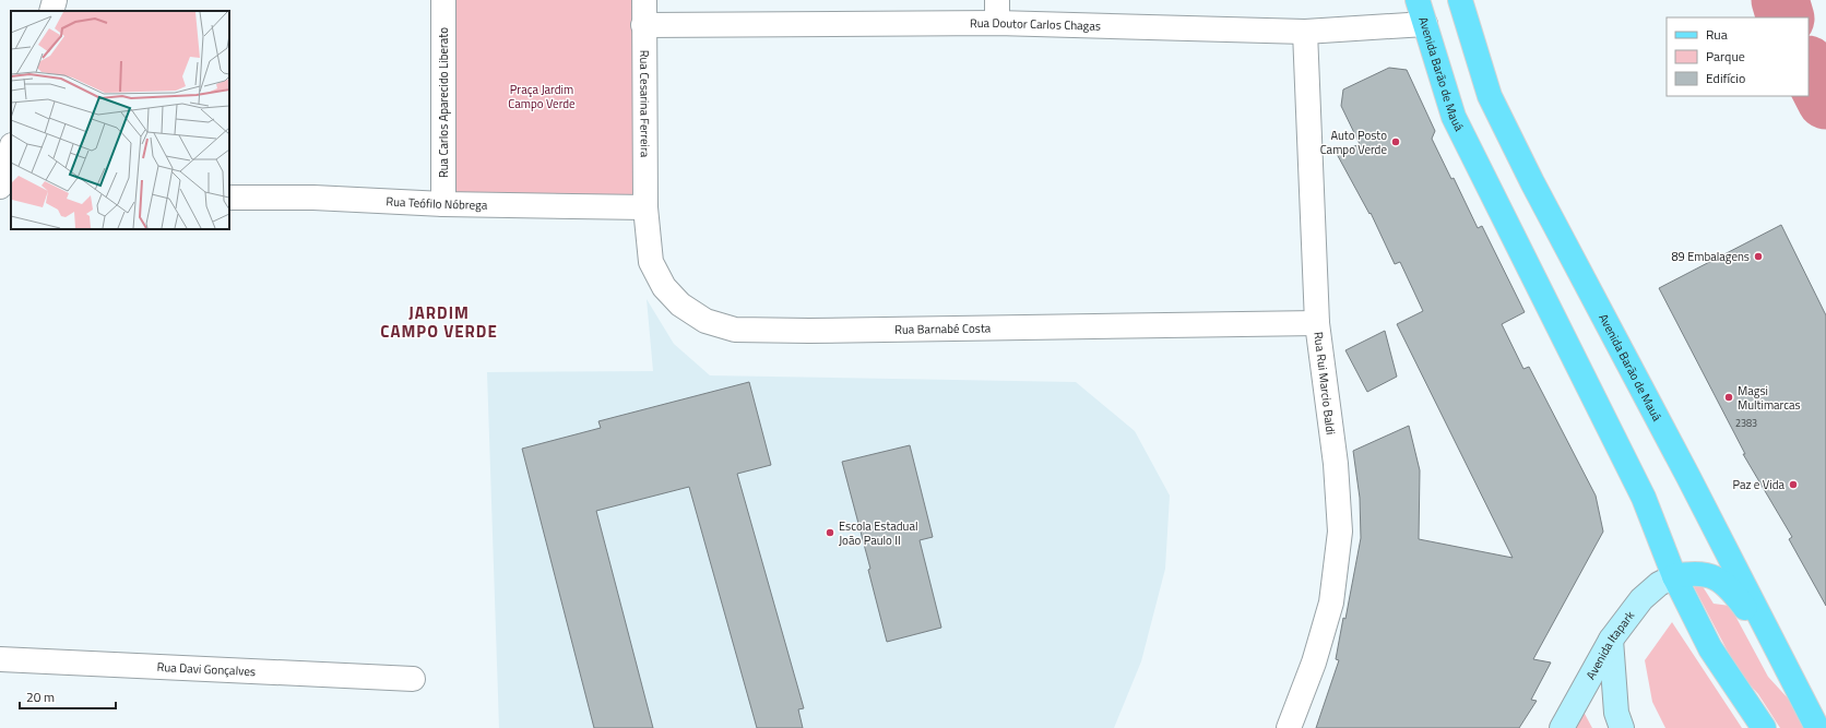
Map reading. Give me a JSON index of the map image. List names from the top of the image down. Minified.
{"streets":{"main road":["Avenida Barão de Mauá","Avenida Itapark"],"street":["Rua Doutor Carlos Chagas","Rua Carlos Aparecido Liberato","Rua Cesarina Ferreira","Rua Teófilo Nóbrega","Rua Barnabé Costa","Rua Rui Marcio Baldi","Rua Davi Gonçalves"]},"crossings":[["Rua Doutor Carlos Chagas","Avenida Barão de Mauá"],["Rua Doutor Carlos Chagas","Rua Cesarina Ferreira"],["Rua Doutor Carlos Chagas","Rua Rui Marcio Baldi"],["Avenida Barão de Mauá","Avenida Itapark"],["Rua Carlos Aparecido Liberato","Rua Teófilo Nóbrega"],["Rua Cesarina Ferreira","Rua Teófilo Nóbrega"],["Rua Cesarina Ferreira","Rua Barnabé Costa"],["Rua Teófilo Nóbrega","Rua Barnabé Costa"],["Rua Barnabé Costa","Rua Rui Marcio Baldi"]],"districts":["JARDIM CAMPO VERDE"],"parks":["Praça Jardim Campo Verde"],"places":["Auto Posto Campo Verde","89 Embalagens","Magsi Multimarcas","Paz e Vida","Escola Estadual João Paulo II"],"house_numbers":["2383"],"legend":["Rua","Parque","Edifício"],"scale_bar":"20 m"}
